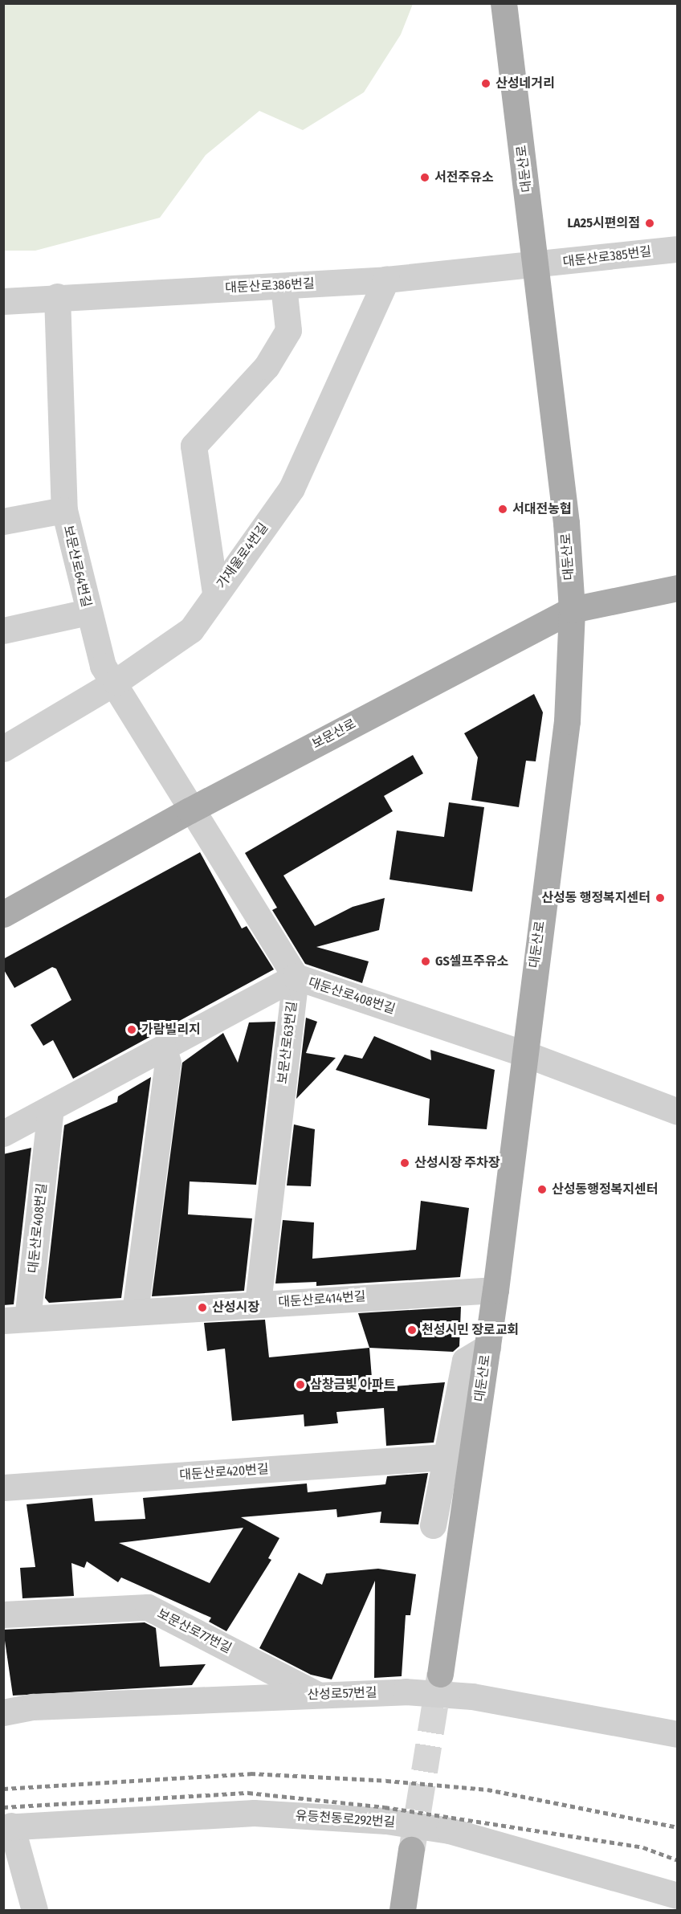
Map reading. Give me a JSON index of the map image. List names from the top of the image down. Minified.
{"streets":{"main road":["대둔산로","보문산로"],"street":["대둔산로385번길","대둔산로386번길","가재울로4번길","보문산로64번길","대둔산로408번길","보문산로63번길","대둔산로414번길","대둔산로420번길","보문산로77번길","산성로57번길","유등천동로292번길"]},"crossings":[["대둔산로","대둔산로385번길"],["대둔산로","대둔산로386번길"],["대둔산로","보문산로"],["대둔산로","대둔산로408번길"],["대둔산로","대둔산로414번길"],["대둔산로385번길","대둔산로386번길"],["대둔산로386번길","가재울로4번길"],["대둔산로386번길","보문산로64번길"],["가재울로4번길","보문산로64번길"],["보문산로64번길","보문산로"],["대둔산로408번길","보문산로63번길"],["대둔산로408번길","대둔산로414번길"],["보문산로63번길","대둔산로414번길"],["보문산로77번길","산성로57번길"]],"places":["산성네거리","서전주유소","LA25시편의점","서대전농협","산성동 행정복지센터","GS셀프주유소","가람빌리지","산성시장 주차장","산성동행정복지센터","산성시장","천성시민 장로교회","삼창금빛 아파트"]}
